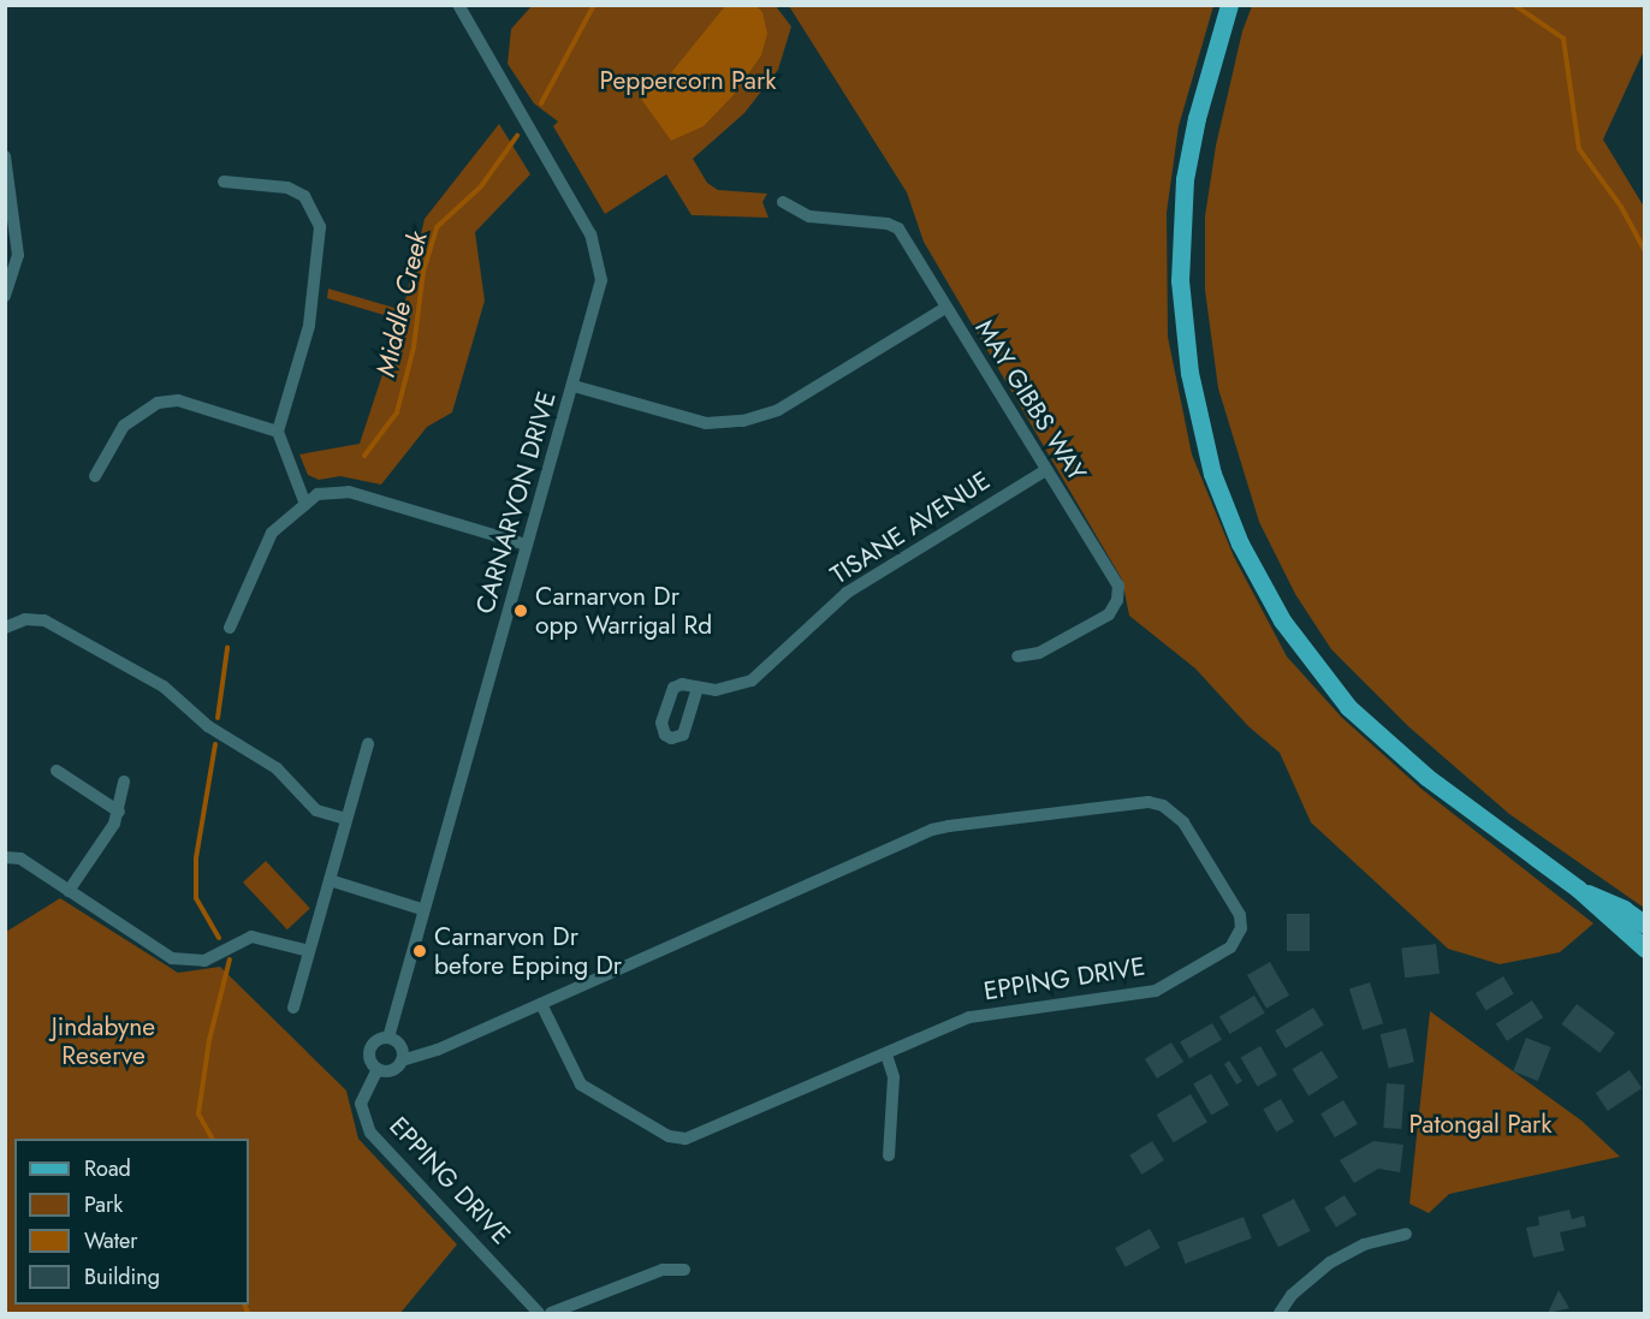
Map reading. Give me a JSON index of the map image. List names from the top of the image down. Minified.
{"streets":{"street":["MAY GIBBS WAY","CARNARVON DRIVE","TISANE AVENUE","EPPING DRIVE"]},"crossings":[["MAY GIBBS WAY","TISANE AVENUE"],["CARNARVON DRIVE","EPPING DRIVE"]],"water":["Middle Creek"],"parks":["Peppercorn Park","Jindabyne Reserve","Patongal Park"],"places":["Carnarvon Dr opp Warrigal Rd","Carnarvon Dr before Epping Dr"],"legend":["Road","Park","Water","Building"]}
